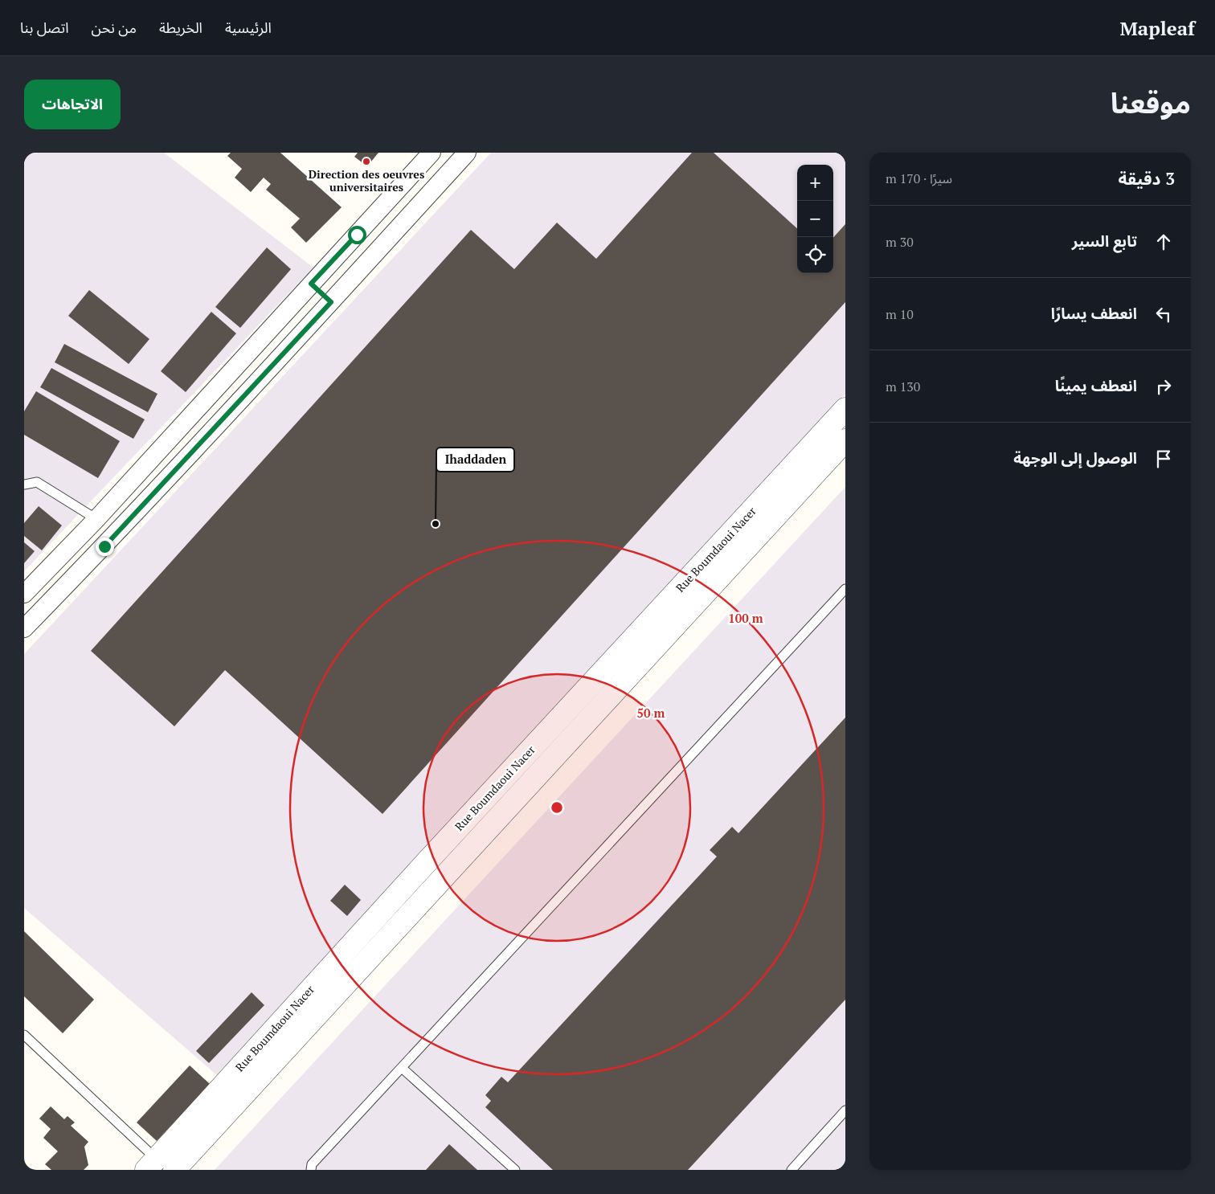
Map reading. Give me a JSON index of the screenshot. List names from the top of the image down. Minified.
{"streets":{"street":["Rue Boumdaoui Nacer"]},"places":["Direction des oeuvres universitaires","Ihaddaden"],"page":{"header":"Mapleaf","nav":["الرئيسية","الخريطة","من نحن","اتصل بنا"],"title":"موقعنا","buttons":"الاتجاهات","heading":["3 دقيقة","سيرًا · 170 m"],"map_buttons":["+","−"],"list":[["تابع السير","30 m"],["انعطف يسارًا","10 m"],["انعطف يمينًا","130 m"],"الوصول إلى الوجهة"]},"rings":["100 m","50 m"]}
